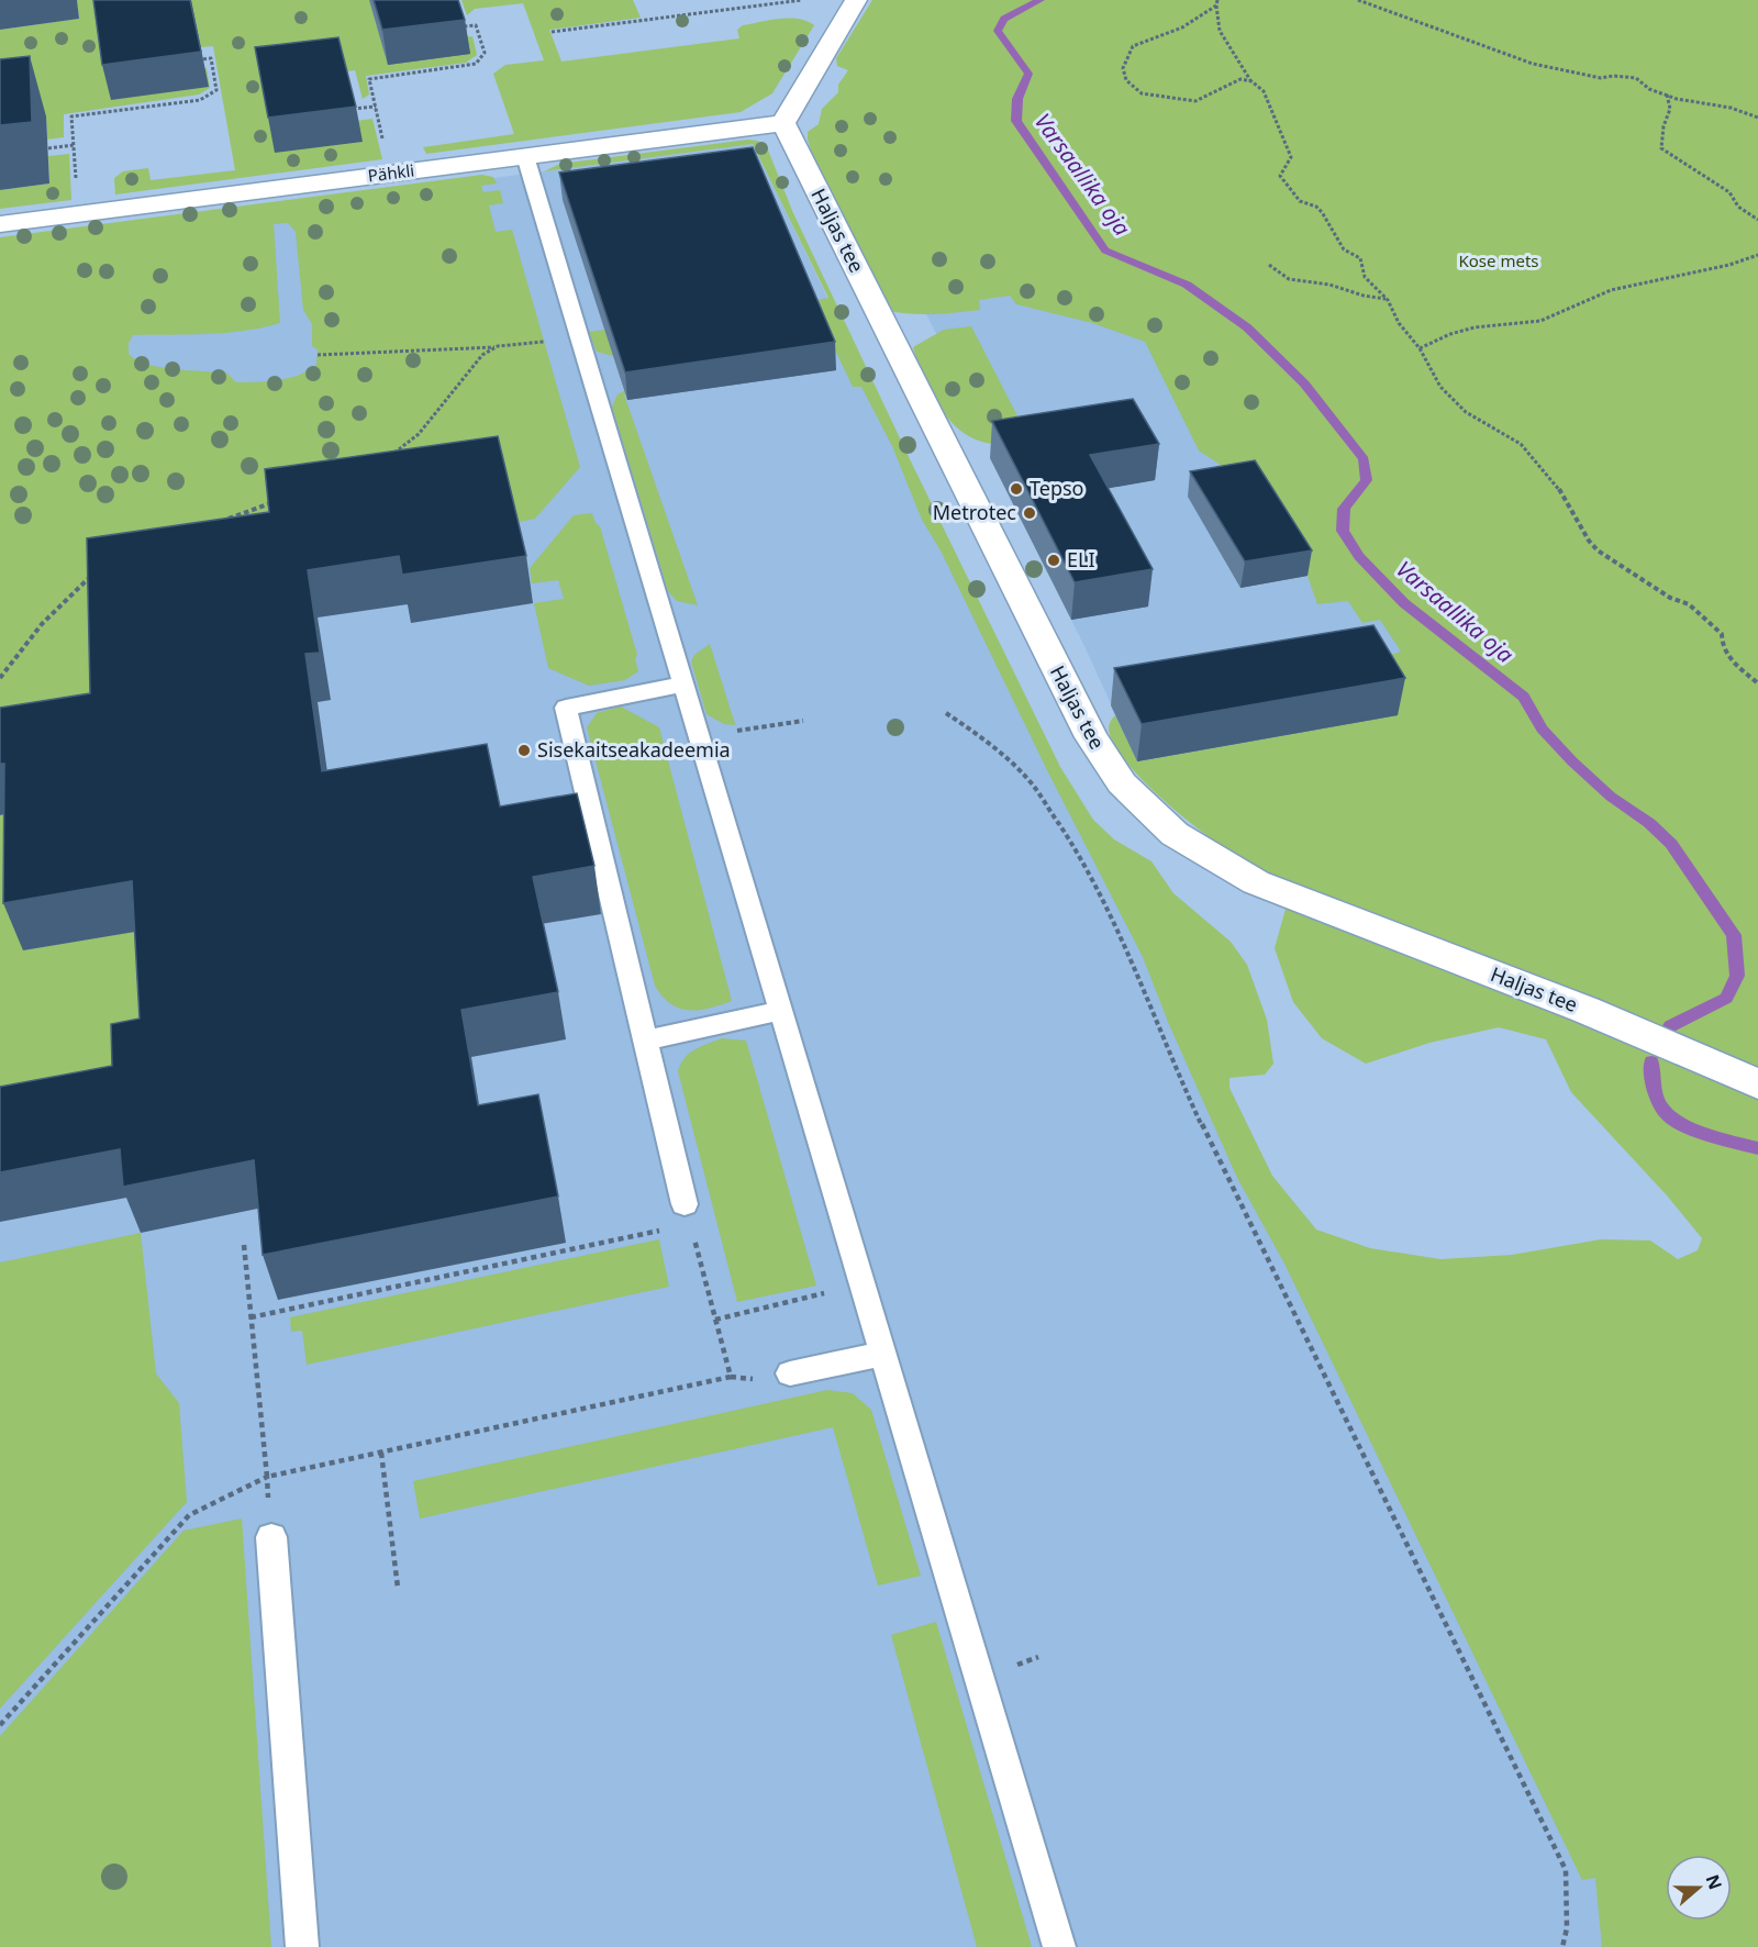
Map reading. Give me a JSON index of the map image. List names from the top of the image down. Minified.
{"streets":{"street":["Pähkli","Haljas tee"]},"crossings":[["Pähkli","Haljas tee"]],"water":["Varsaallika oja"],"parks":["Kose mets"],"places":["Tepso","Metrotec","ELI","Sisekaitseakadeemia"],"north":"right"}
